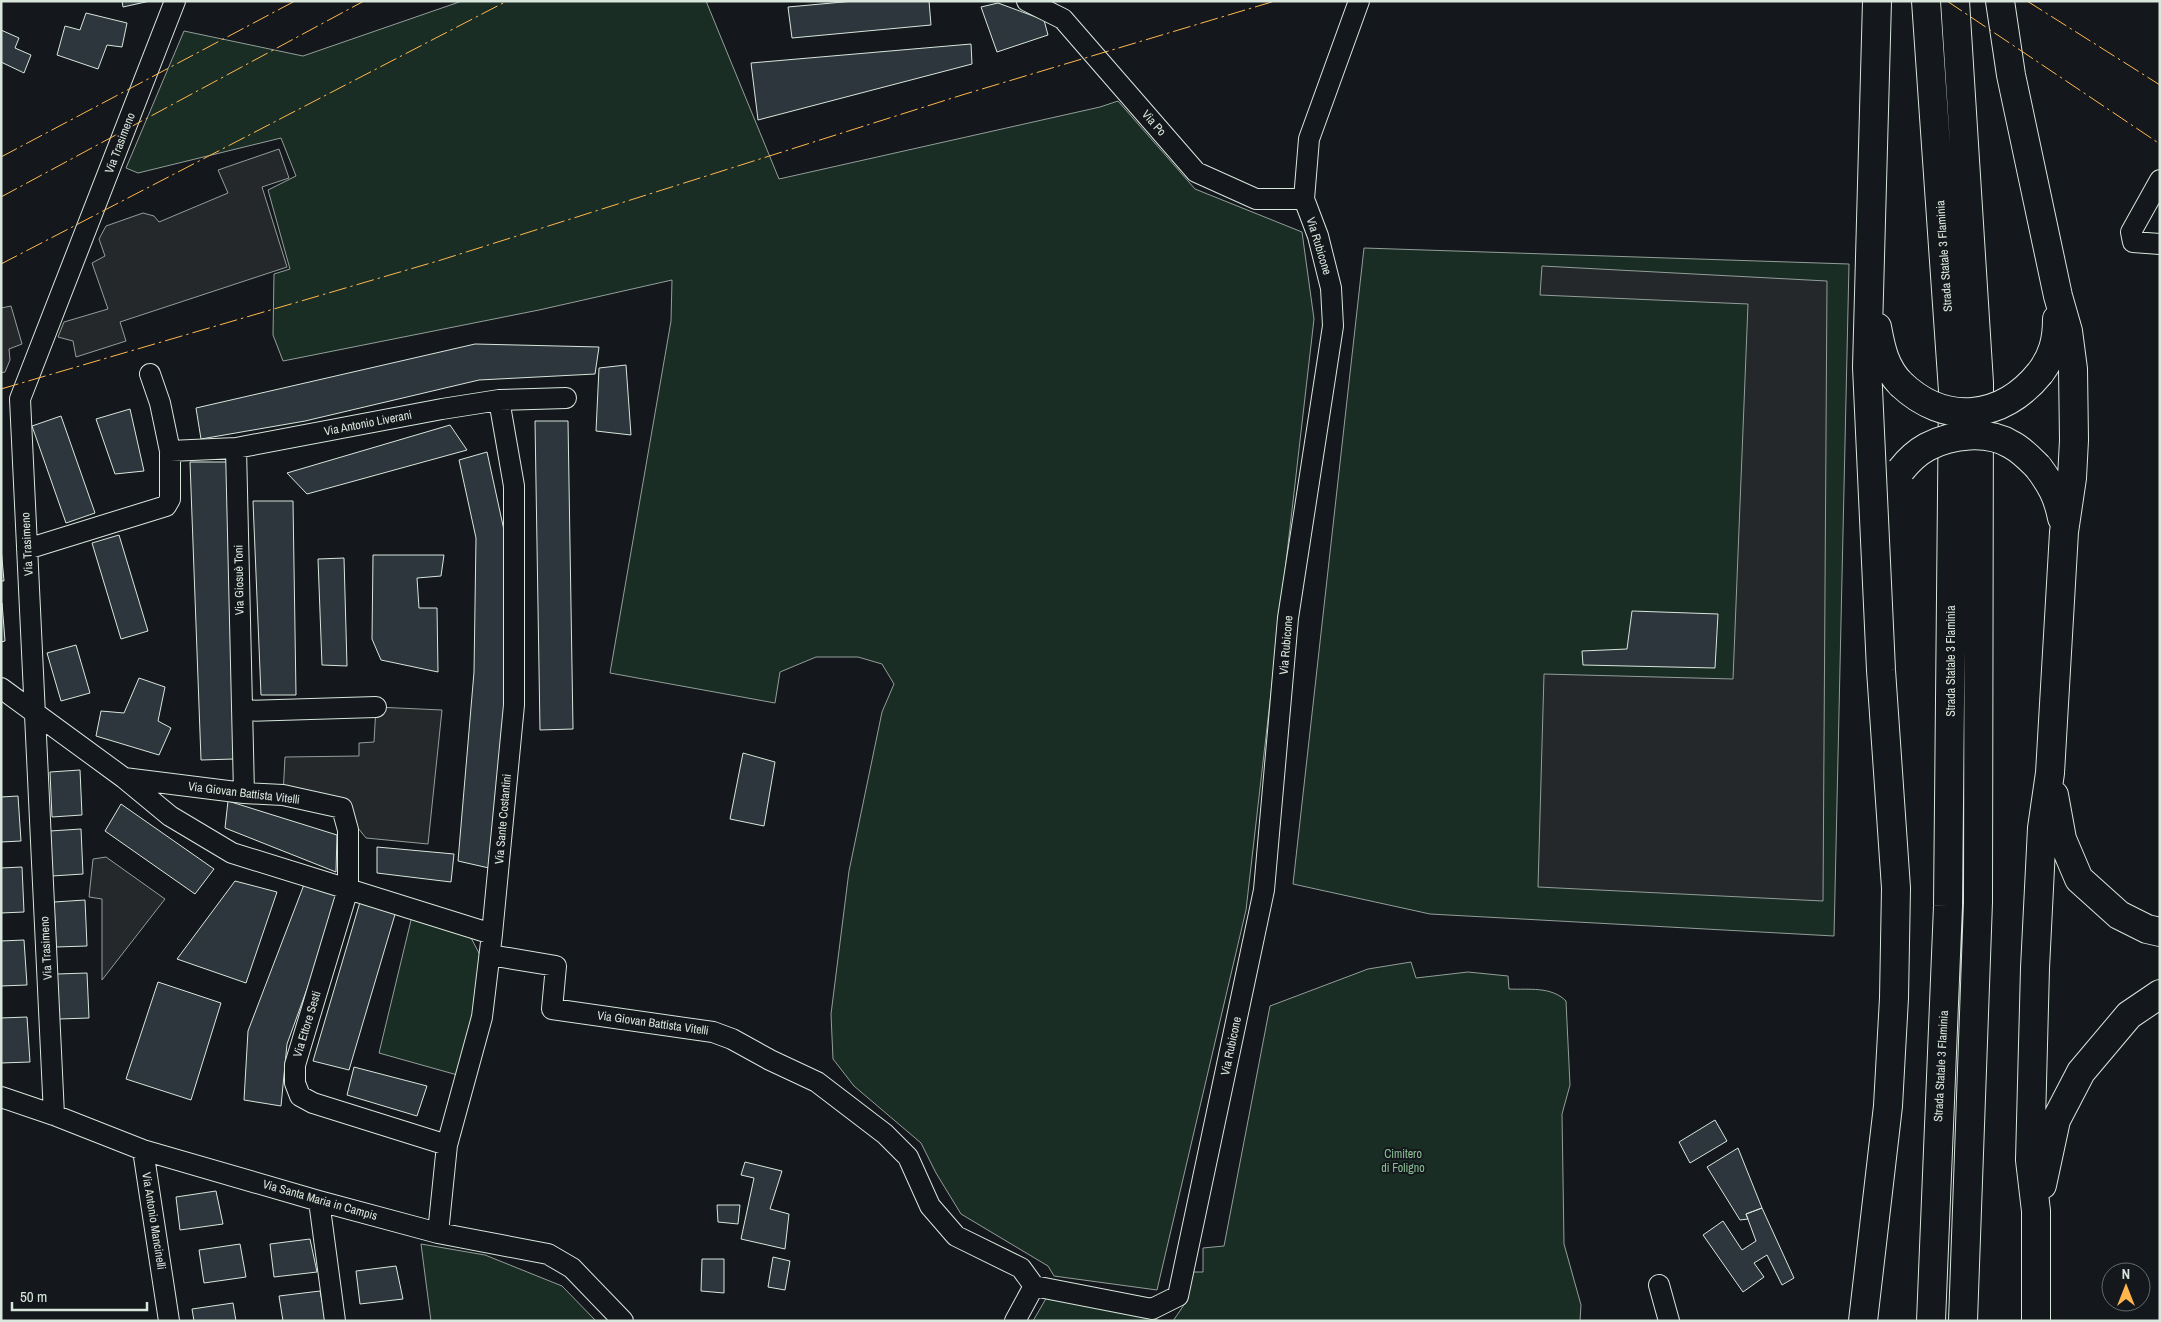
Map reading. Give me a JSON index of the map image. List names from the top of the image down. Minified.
{"streets":{"highway":["Strada Statale 3 Flaminia"],"street":["Via Po","Via Trasimeno","Via Rubicone","Via Antonio Liverani","Via Giosuè Toni","Via Giovan Battista Vitelli","Via Sante Costantini","Via Ettore Sesti","Via Santa Maria in Campis","Via Antonio Mancinelli"]},"crossings":[["Via Po","Via Rubicone"],["Via Trasimeno","Via Giovan Battista Vitelli"],["Via Trasimeno","Via Santa Maria in Campis"],["Via Rubicone","Via Giovan Battista Vitelli"],["Via Antonio Liverani","Via Giosuè Toni"],["Via Antonio Liverani","Via Sante Costantini"],["Via Giosuè Toni","Via Giovan Battista Vitelli"],["Via Giovan Battista Vitelli","Via Sante Costantini"],["Via Giovan Battista Vitelli","Via Ettore Sesti"],["Via Sante Costantini","Via Ettore Sesti"],["Via Sante Costantini","Via Santa Maria in Campis"],["Via Santa Maria in Campis","Via Antonio Mancinelli"]],"parks":["Cimitero di Foligno"],"scale_bar":"50 m","north":"top"}
